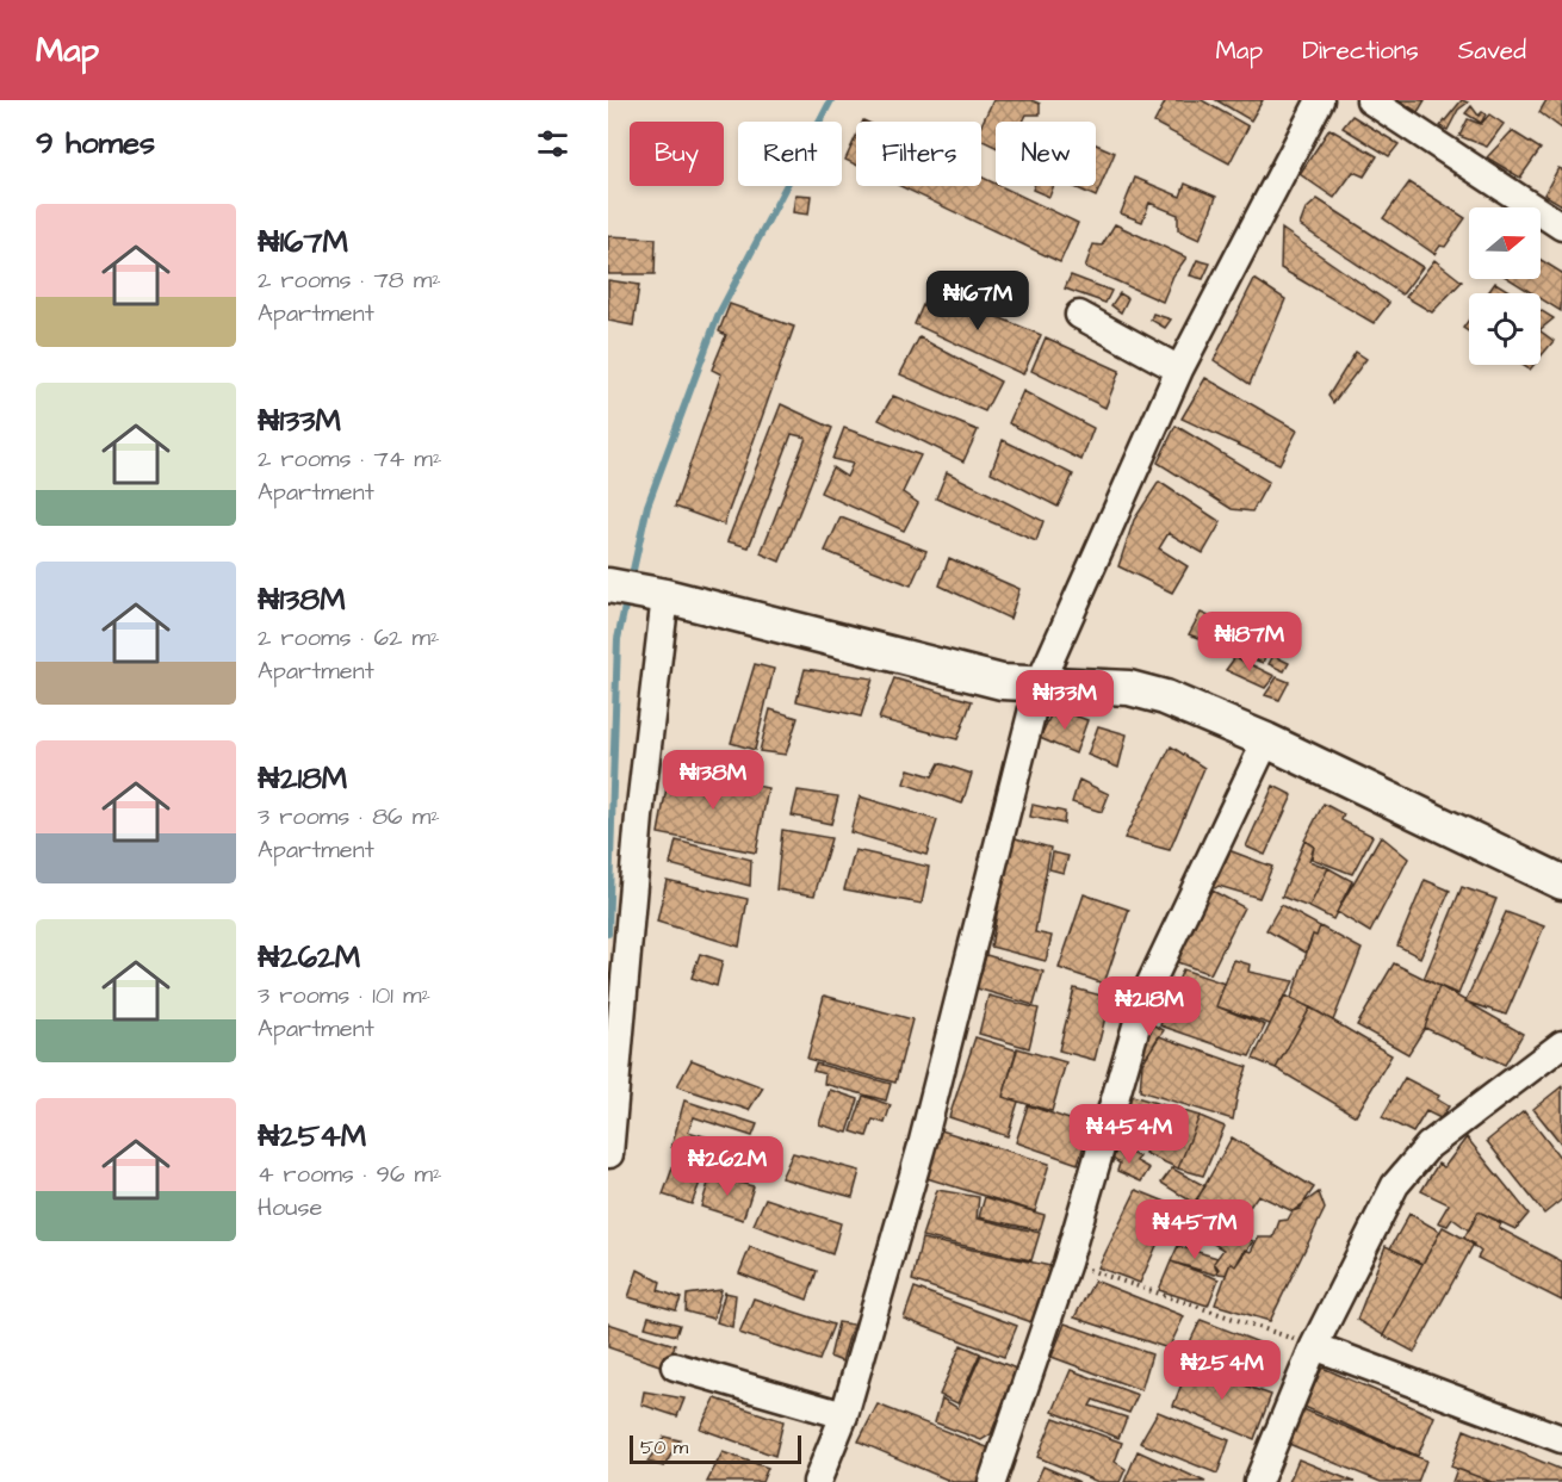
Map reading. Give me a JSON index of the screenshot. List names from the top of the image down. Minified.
{"scale_bar":"50 m","north":"right","page":{"header":"Map","nav":["Map","Directions","Saved"],"heading":"9 homes","chip":["Buy","Rent","Filters","New"],"list":[{"name":"₦167M","note":"2 rooms · 78 m² · Apartment"},{"name":"₦133M","note":"2 rooms · 74 m² · Apartment"},{"name":"₦138M","note":"2 rooms · 62 m² · Apartment"},{"name":"₦218M","note":"3 rooms · 86 m² · Apartment"},{"name":"₦262M","note":"3 rooms · 101 m² · Apartment"},{"name":"₦254M","note":"4 rooms · 96 m² · House"}],"price":["₦167M","₦187M","₦133M","₦138M","₦218M","₦454M","₦262M","₦457M","₦254M"],"scale":"50 m"}}
